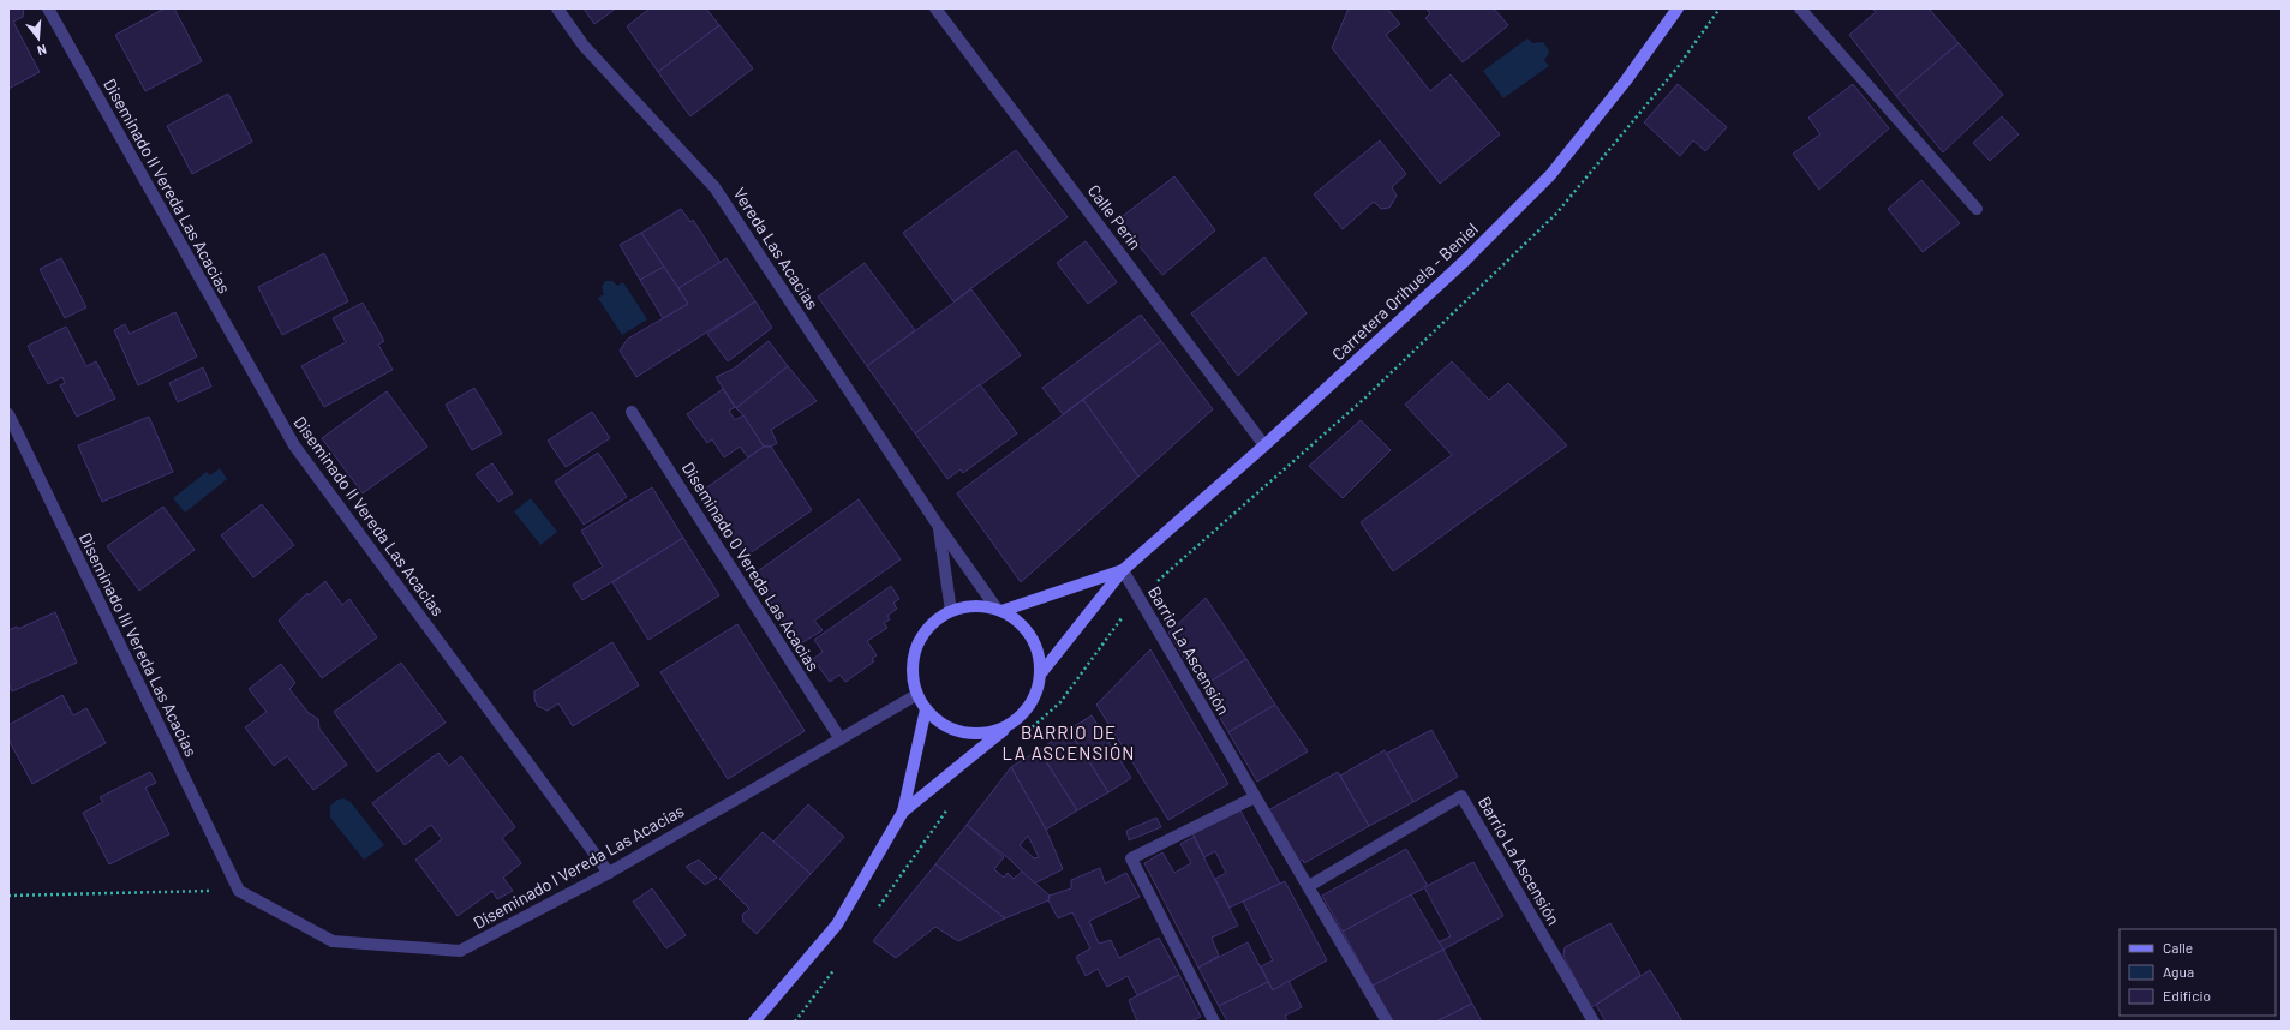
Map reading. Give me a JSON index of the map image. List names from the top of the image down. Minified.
{"streets":{"main road":["Carretera Orihuela - Beniel"],"street":["Diseminado II Vereda Las Acacias","Calle Perín","Vereda Las Acacias","Diseminado 0 Vereda Las Acacias","Diseminado III Vereda Las Acacias","Barrio La Ascensión","Diseminado I Vereda Las Acacias"]},"crossings":[["Diseminado II Vereda Las Acacias","Diseminado I Vereda Las Acacias"],["Calle Perín","Carretera Orihuela - Beniel"],["Vereda Las Acacias","Carretera Orihuela - Beniel"],["Vereda Las Acacias","Diseminado I Vereda Las Acacias"],["Carretera Orihuela - Beniel","Barrio La Ascensión"],["Carretera Orihuela - Beniel","Diseminado I Vereda Las Acacias"],["Diseminado 0 Vereda Las Acacias","Diseminado I Vereda Las Acacias"],["Diseminado III Vereda Las Acacias","Diseminado I Vereda Las Acacias"]],"districts":["BARRIO DE LA ASCENSIÓN"],"legend":["Calle","Agua","Edificio"],"north":"bottom"}
